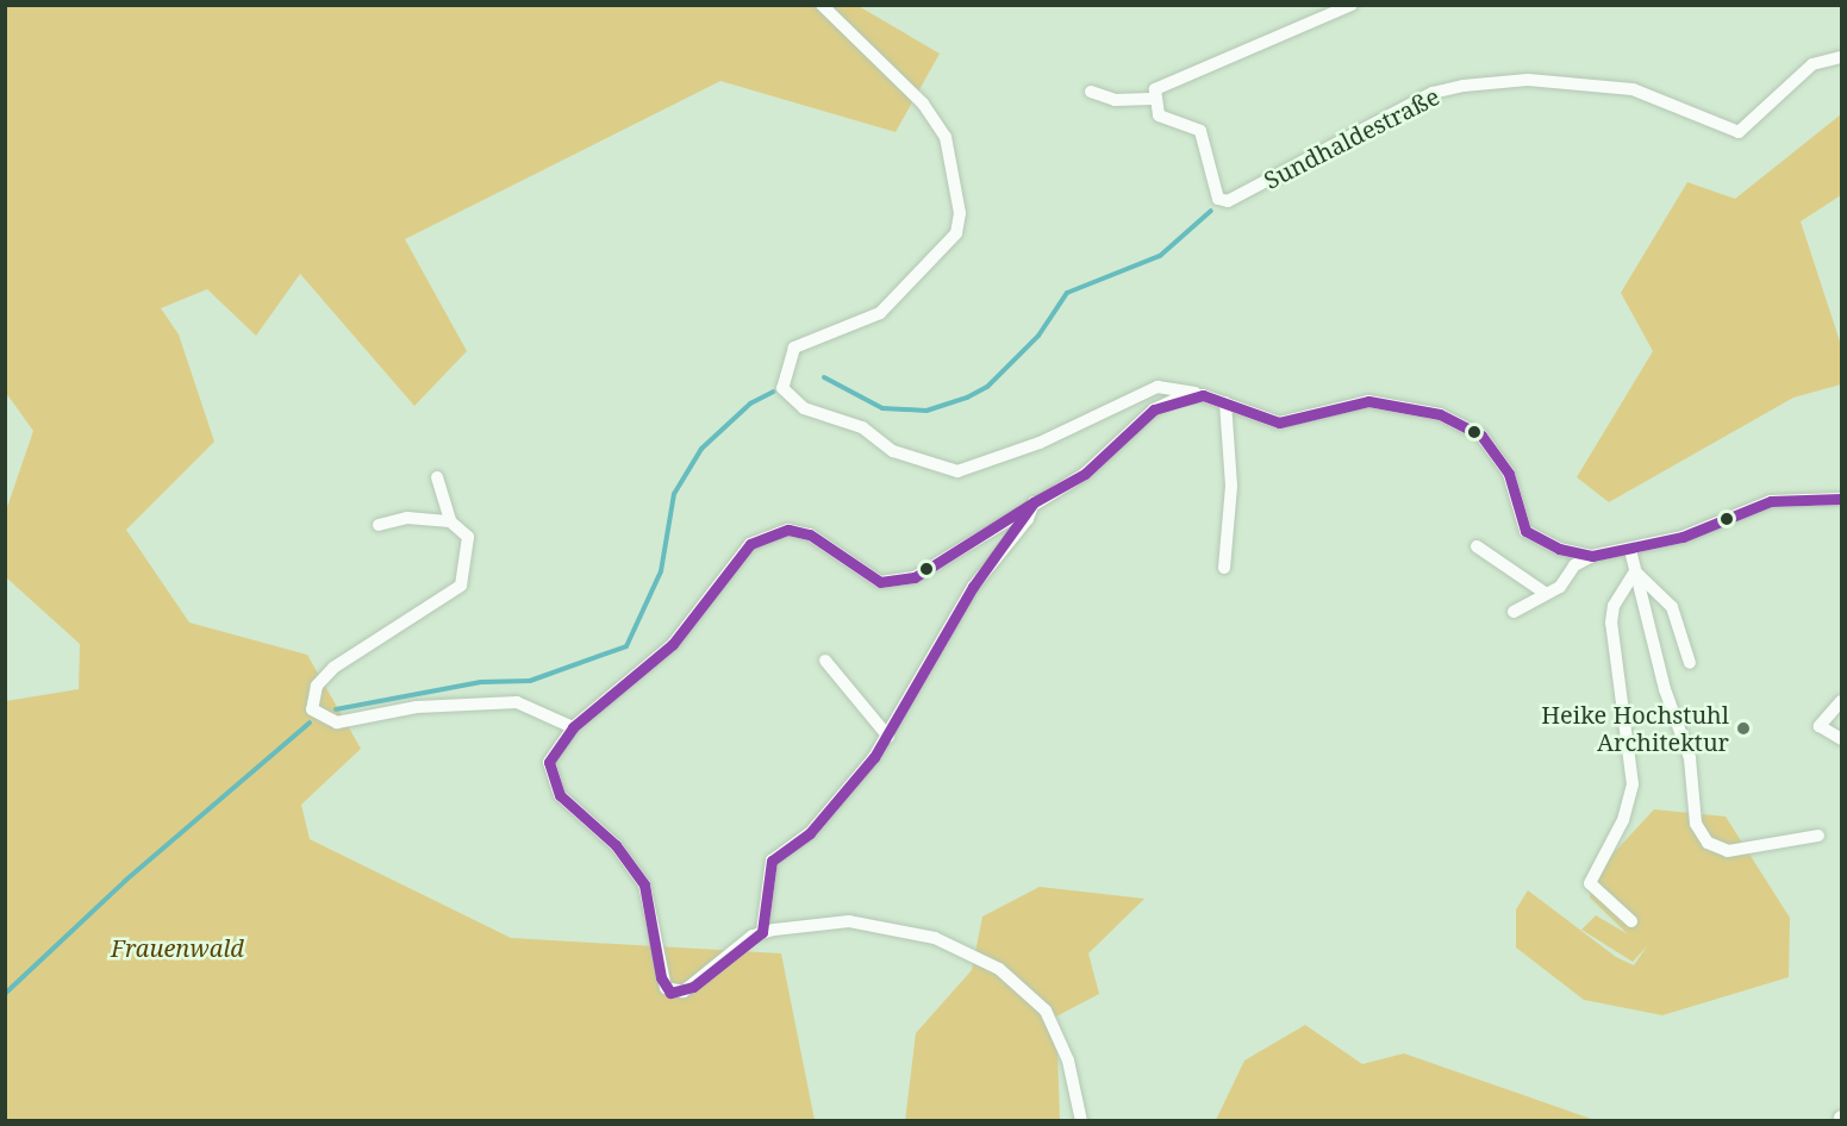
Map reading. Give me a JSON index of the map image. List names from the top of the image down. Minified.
{"streets":{"street":["Sundhaldestraße"]},"parks":["Frauenwald"],"places":["Heike Hochstuhl Architektur"]}
